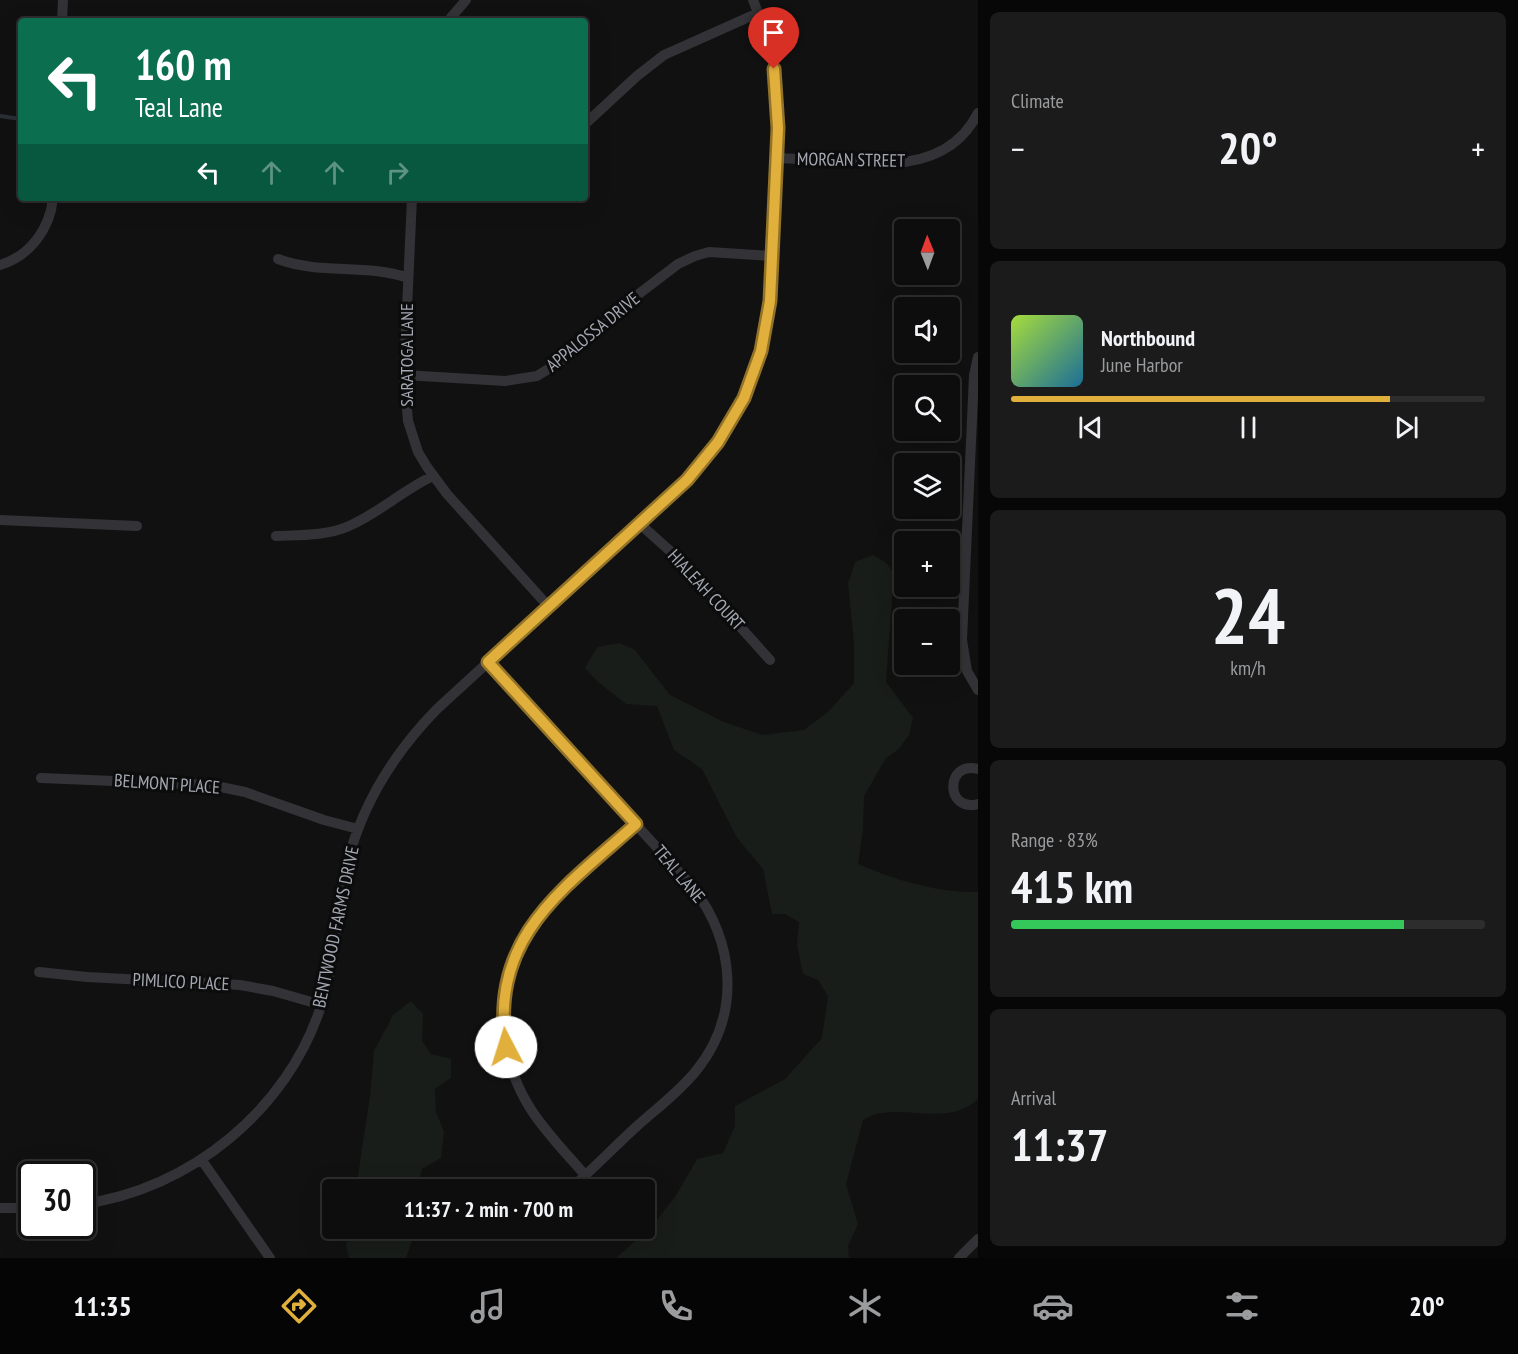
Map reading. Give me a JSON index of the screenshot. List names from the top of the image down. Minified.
{"streets":{"street":["MORGAN STREET","APPALOSSA DRIVE","SARATOGA LANE","HIALEAH COURT","BELMONT PLACE","TEAL LANE","BENTWOOD FARMS DRIVE","PIMLICO PLACE"]},"crossings":[["MORGAN STREET","BENTWOOD FARMS DRIVE"],["APPALOSSA DRIVE","SARATOGA LANE"],["APPALOSSA DRIVE","BENTWOOD FARMS DRIVE"],["SARATOGA LANE","BENTWOOD FARMS DRIVE"],["HIALEAH COURT","BENTWOOD FARMS DRIVE"],["BELMONT PLACE","BENTWOOD FARMS DRIVE"],["TEAL LANE","BENTWOOD FARMS DRIVE"],["BENTWOOD FARMS DRIVE","PIMLICO PLACE"]],"north":"top","page":{"tile":["Climate",["24","km/h"],["Range · 83%","415 km"],["Arrival","11:37"]],"turn":["160 m","Teal Lane"],"heat":["−","20°","+"],"map_buttons":["+","−"],"song":["Northbound","June Harbor"],"limit":"30","trip":"11:37 · 2 min · 700 m","tabs":["11:35","20°"]}}
